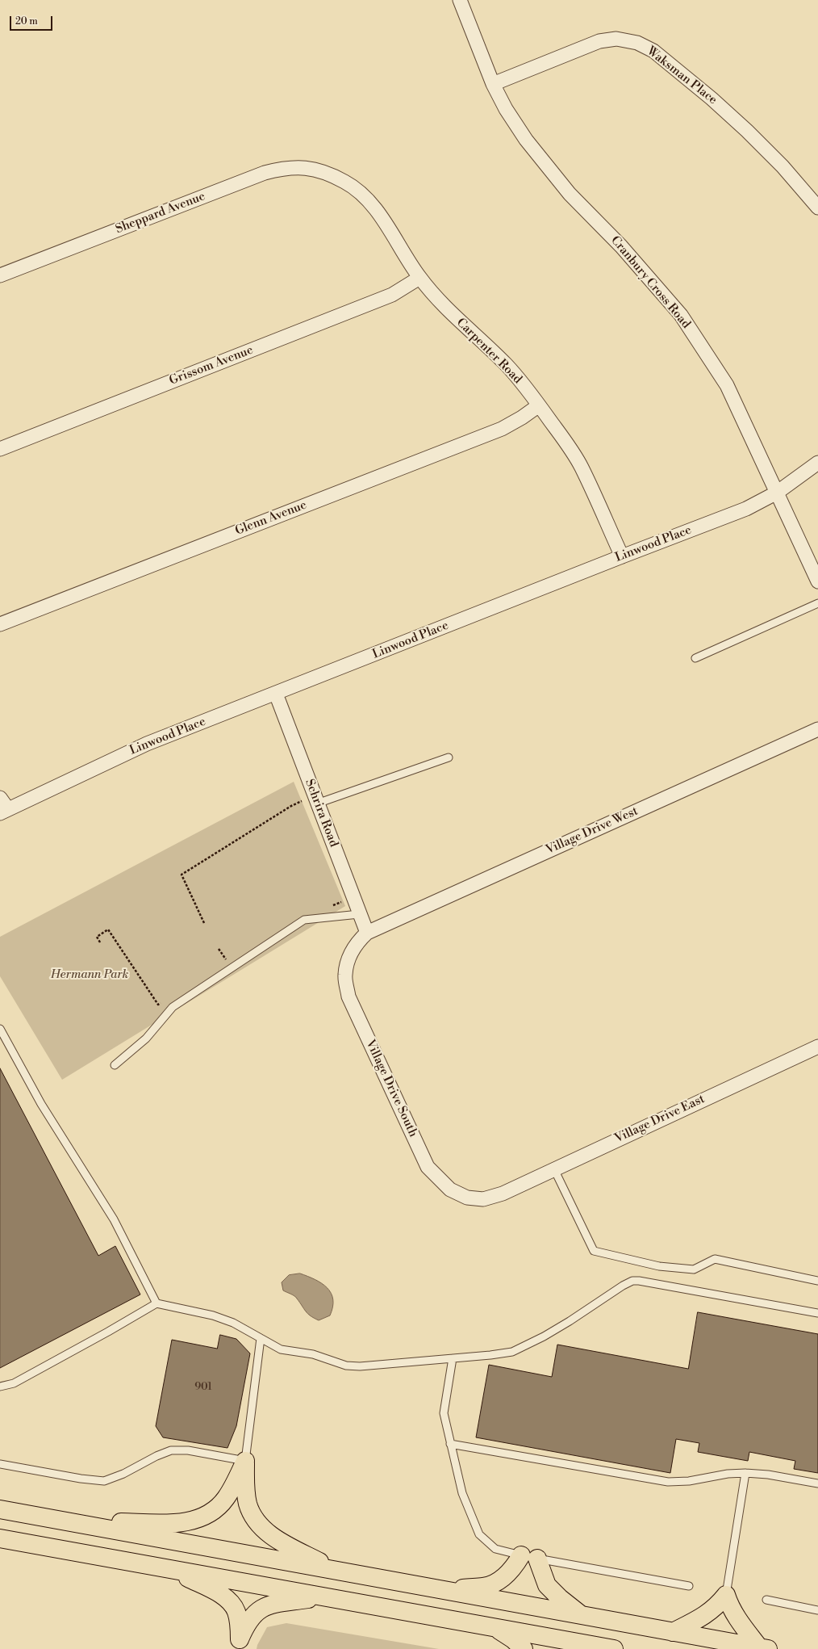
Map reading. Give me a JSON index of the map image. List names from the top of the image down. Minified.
{"streets":{"street":["Waksman Place","Sheppard Avenue","Cranbury Cross Road","Carpenter Road","Grissom Avenue","Glenn Avenue","Linwood Place","Schrira Road","Village Drive West","Village Drive South","Village Drive East"]},"crossings":[["Waksman Place","Cranbury Cross Road"],["Sheppard Avenue","Carpenter Road"],["Cranbury Cross Road","Linwood Place"],["Carpenter Road","Grissom Avenue"],["Carpenter Road","Glenn Avenue"],["Carpenter Road","Linwood Place"],["Linwood Place","Schrira Road"],["Schrira Road","Village Drive West"],["Schrira Road","Village Drive South"],["Village Drive West","Village Drive South"],["Village Drive South","Village Drive East"]],"parks":["Hermann Park"],"house_numbers":["901"],"scale_bar":"20 m"}
